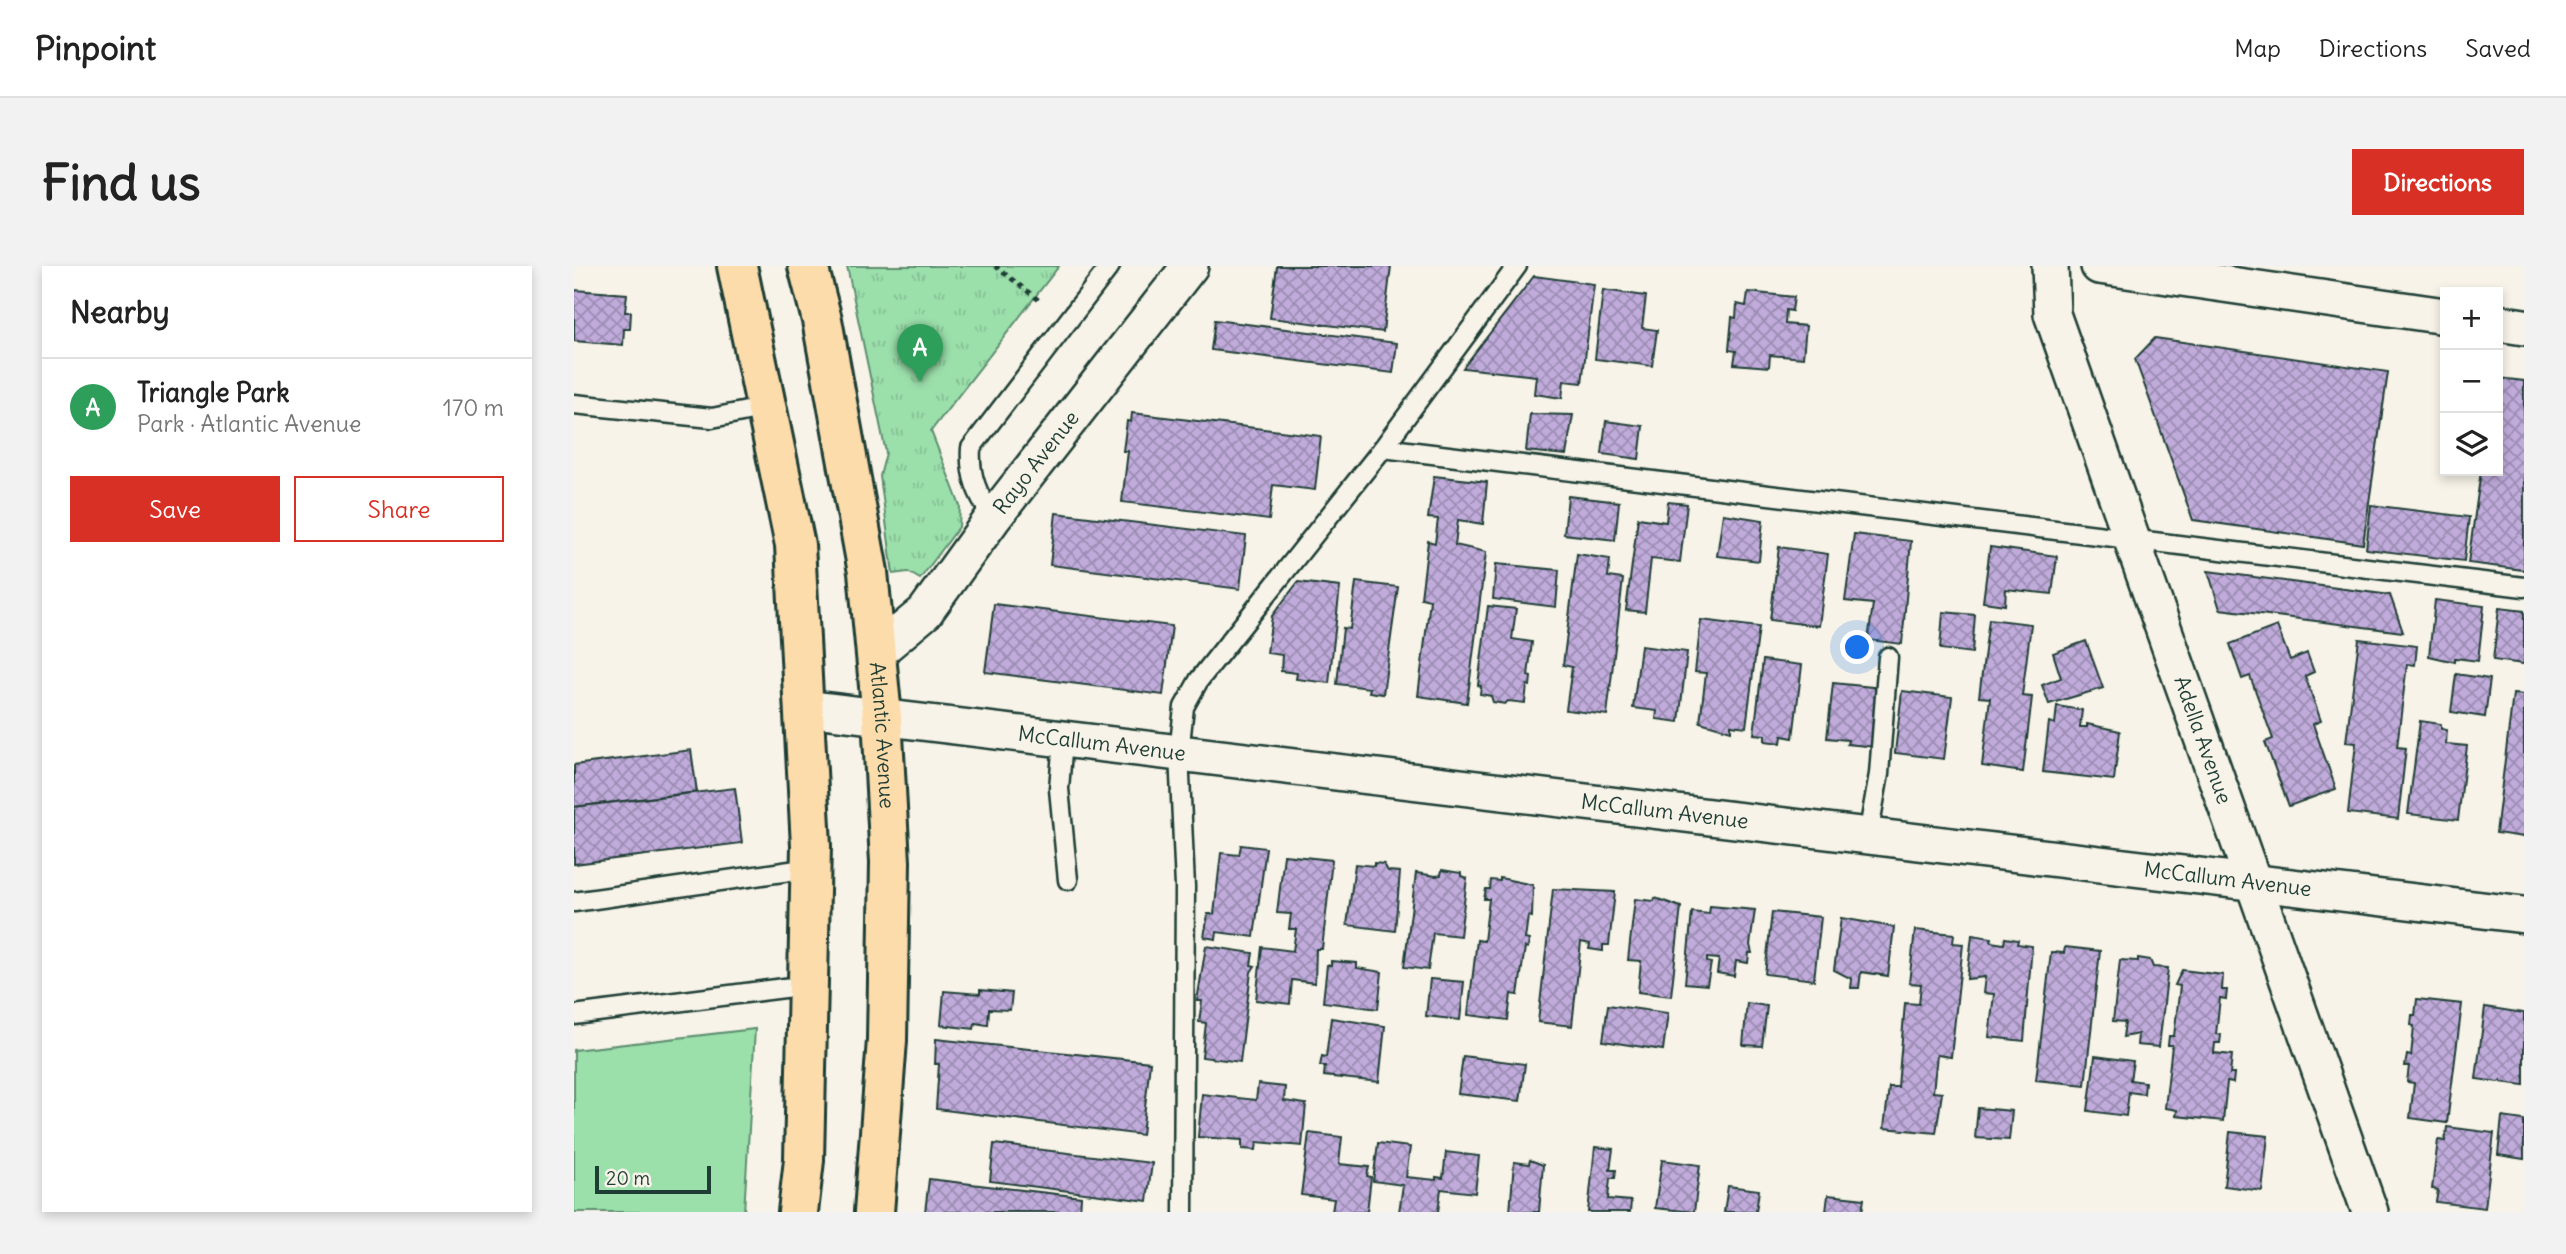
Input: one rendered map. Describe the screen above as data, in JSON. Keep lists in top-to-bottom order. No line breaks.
{"streets":{"main road":["Atlantic Avenue"],"street":["Rayo Avenue","Adella Avenue","McCallum Avenue"]},"crossings":[["Rayo Avenue","Atlantic Avenue"],["Atlantic Avenue","McCallum Avenue"],["Adella Avenue","McCallum Avenue"]],"scale_bar":"20 m","page":{"header":"Pinpoint","nav":["Map","Directions","Saved"],"buttons":["Directions",["Save","Share"]],"title":"Find us","heading":"Nearby","map_buttons":["+","−"],"pins":"A","list":[{"mark":"A","name":"Triangle Park","note":"Park · Atlantic Avenue","value":"170 m"}],"scale":"20 m"}}
